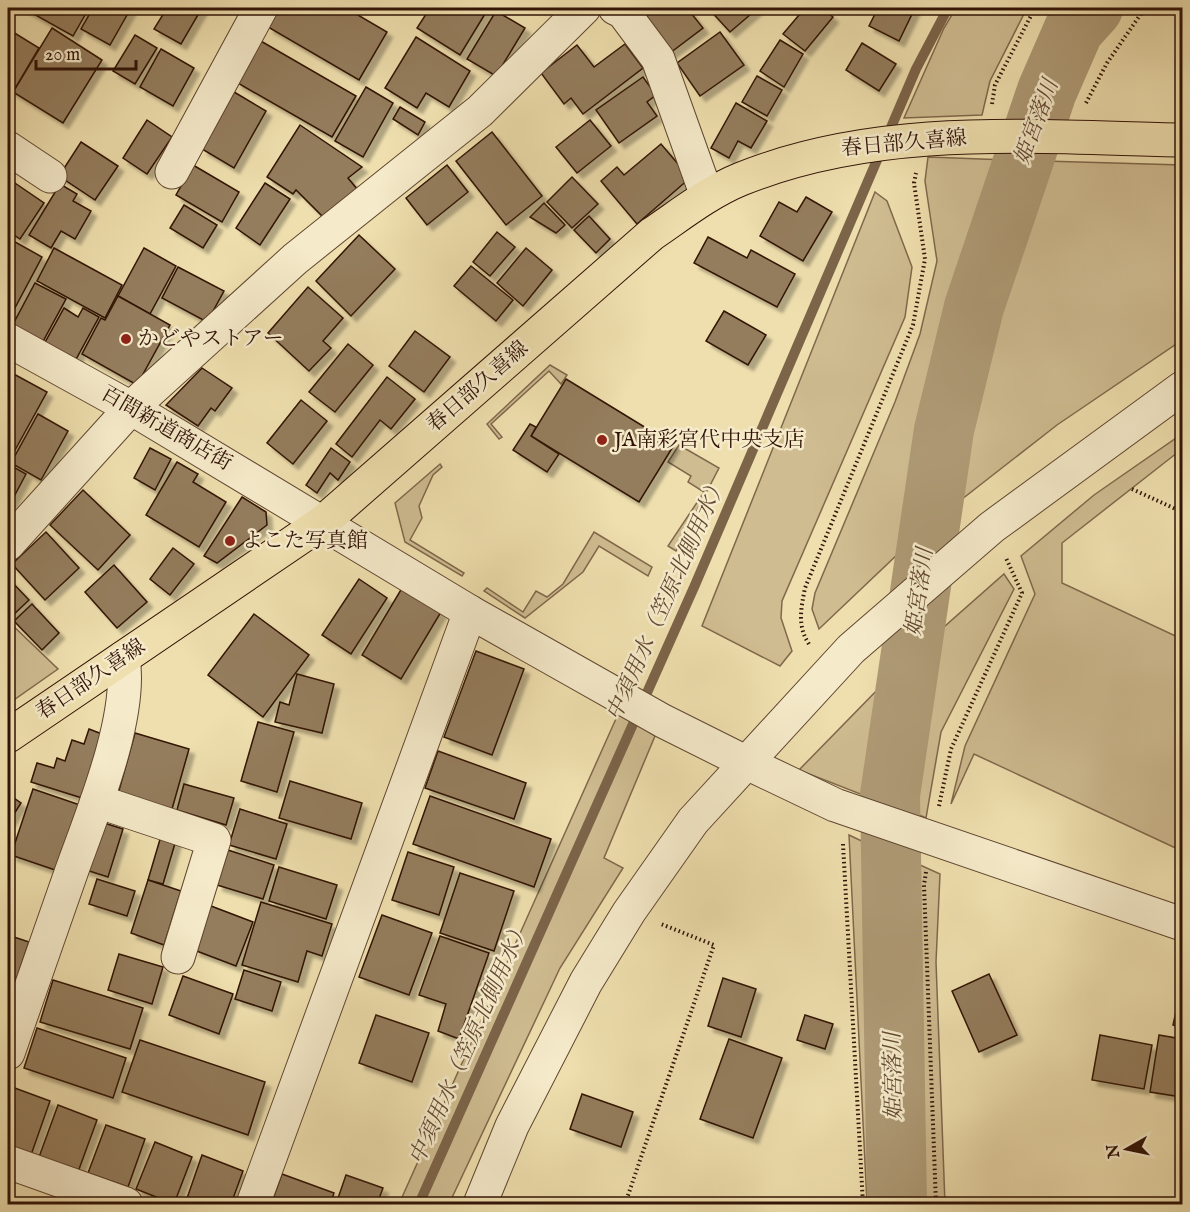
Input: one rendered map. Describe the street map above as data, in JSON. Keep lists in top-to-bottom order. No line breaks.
{"streets":{"main road":["春日部久喜線"],"street":["百間新道商店街"]},"crossings":[["春日部久喜線","百間新道商店街"]],"water":["姫宮落川","中須用水（笠原北側用水）"],"places":["かどやストアー","JA南彩宮代中央支店","よこた写真館"],"scale_bar":"20 m","north":"left"}
